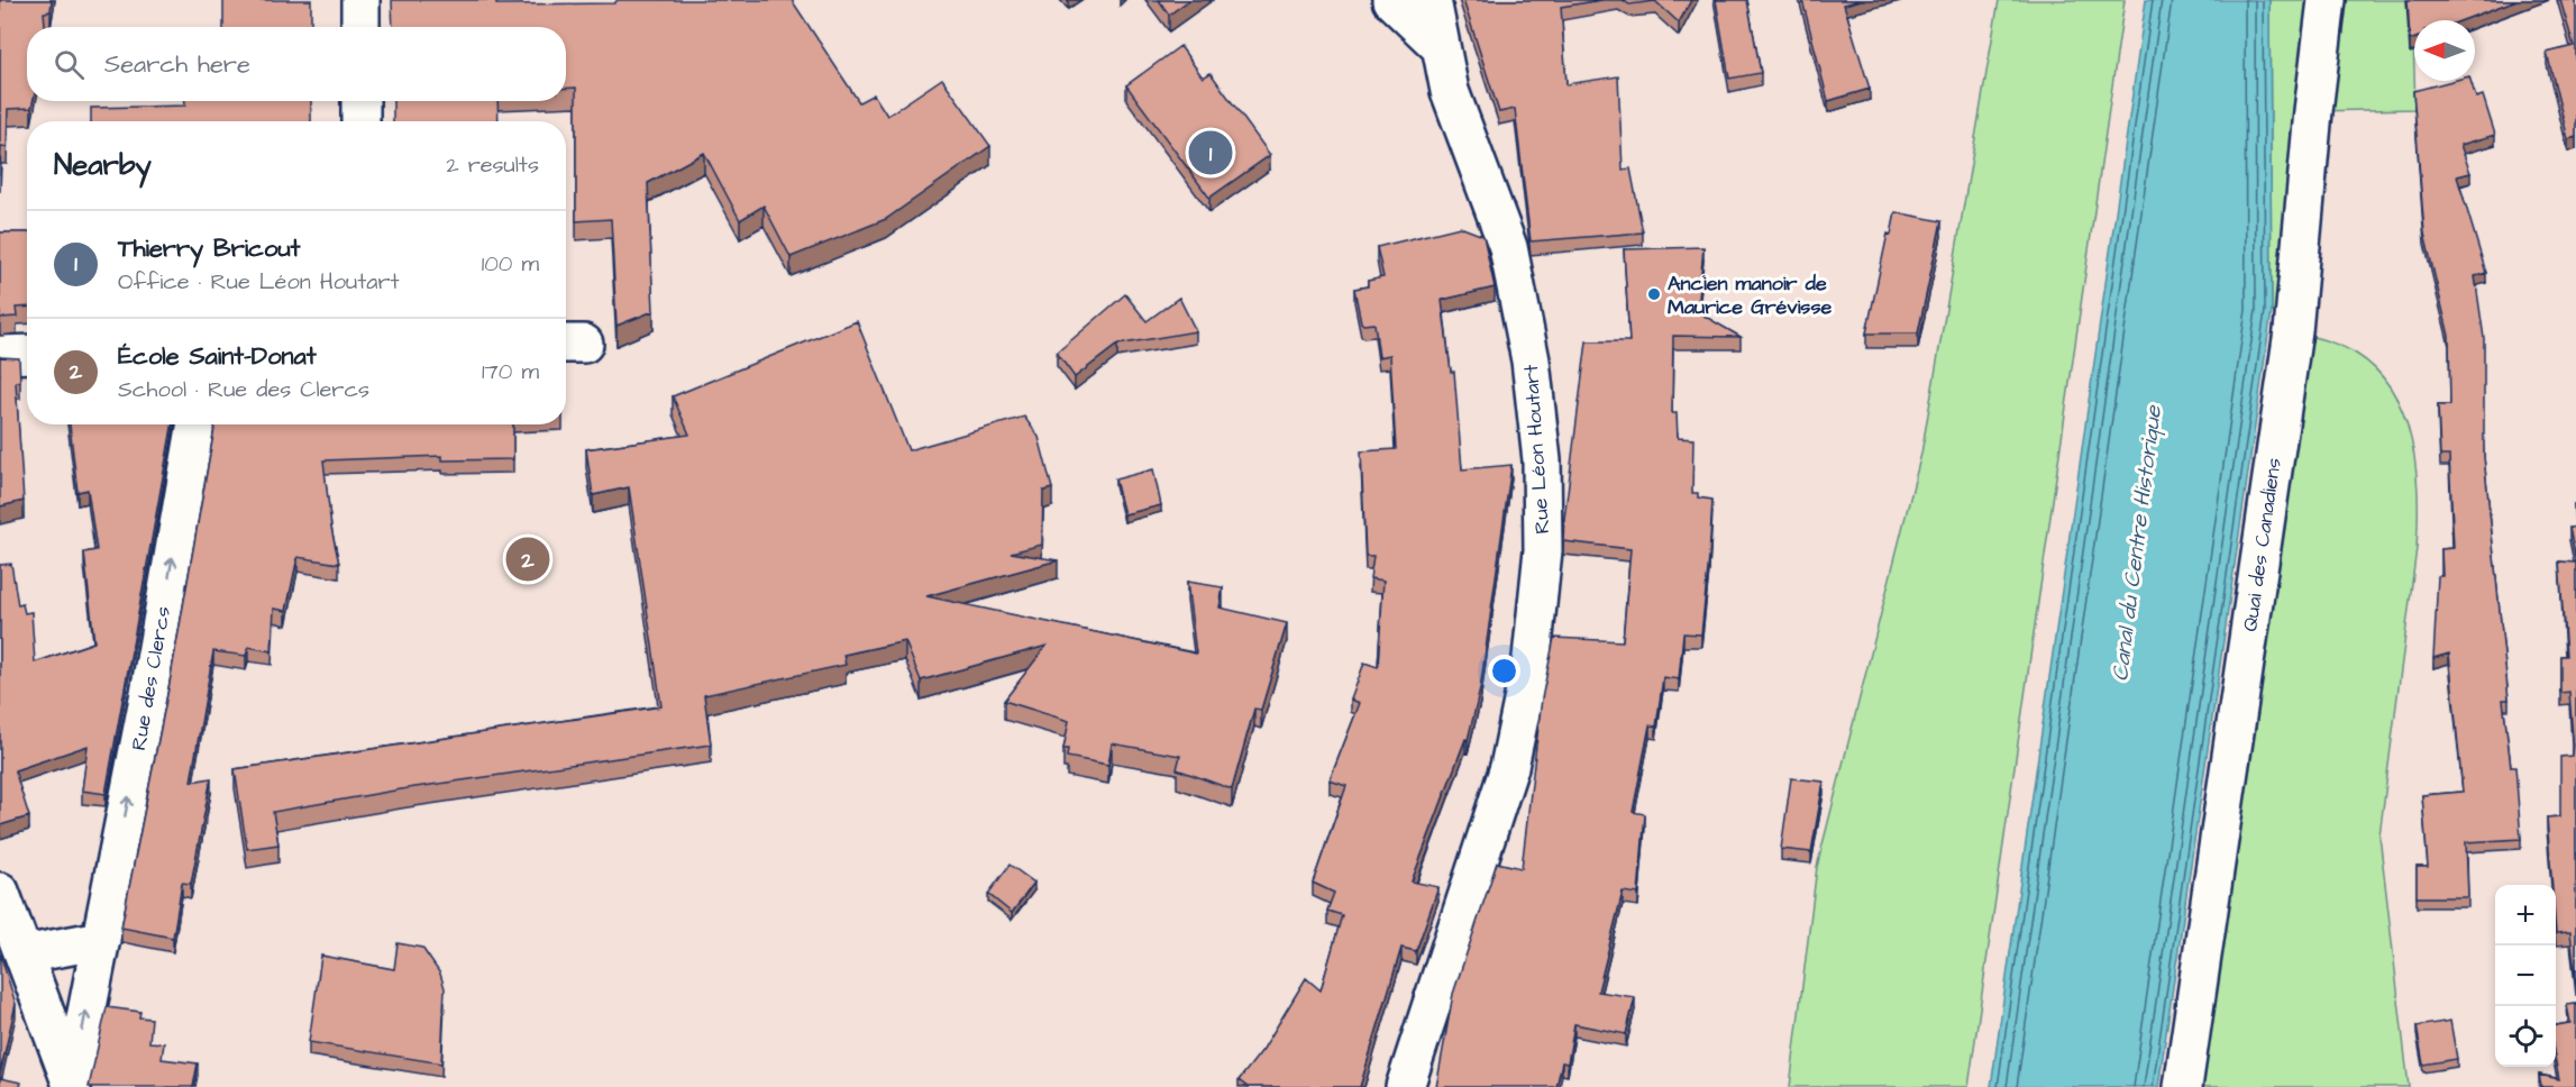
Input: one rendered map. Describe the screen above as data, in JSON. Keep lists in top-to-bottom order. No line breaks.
{"streets":{"street":["Rue Léon Houtart","Quai des Canadiens","Rue des Clercs"]},"one_way":["Rue des Clercs"],"water":["Canal du Centre Historique"],"places":["Ancien manoir de Maurice Grévisse"],"north":"left","page":{"search":"Search here","heading":["Nearby","2 results"],"pins":["1","2"],"list":[{"mark":"1","name":"Thierry Bricout","note":"Office · Rue Léon Houtart","value":"100 m"},{"mark":"2","name":"École Saint-Donat","note":"School · Rue des Clercs","value":"170 m"}],"map_buttons":["+","−"]}}
